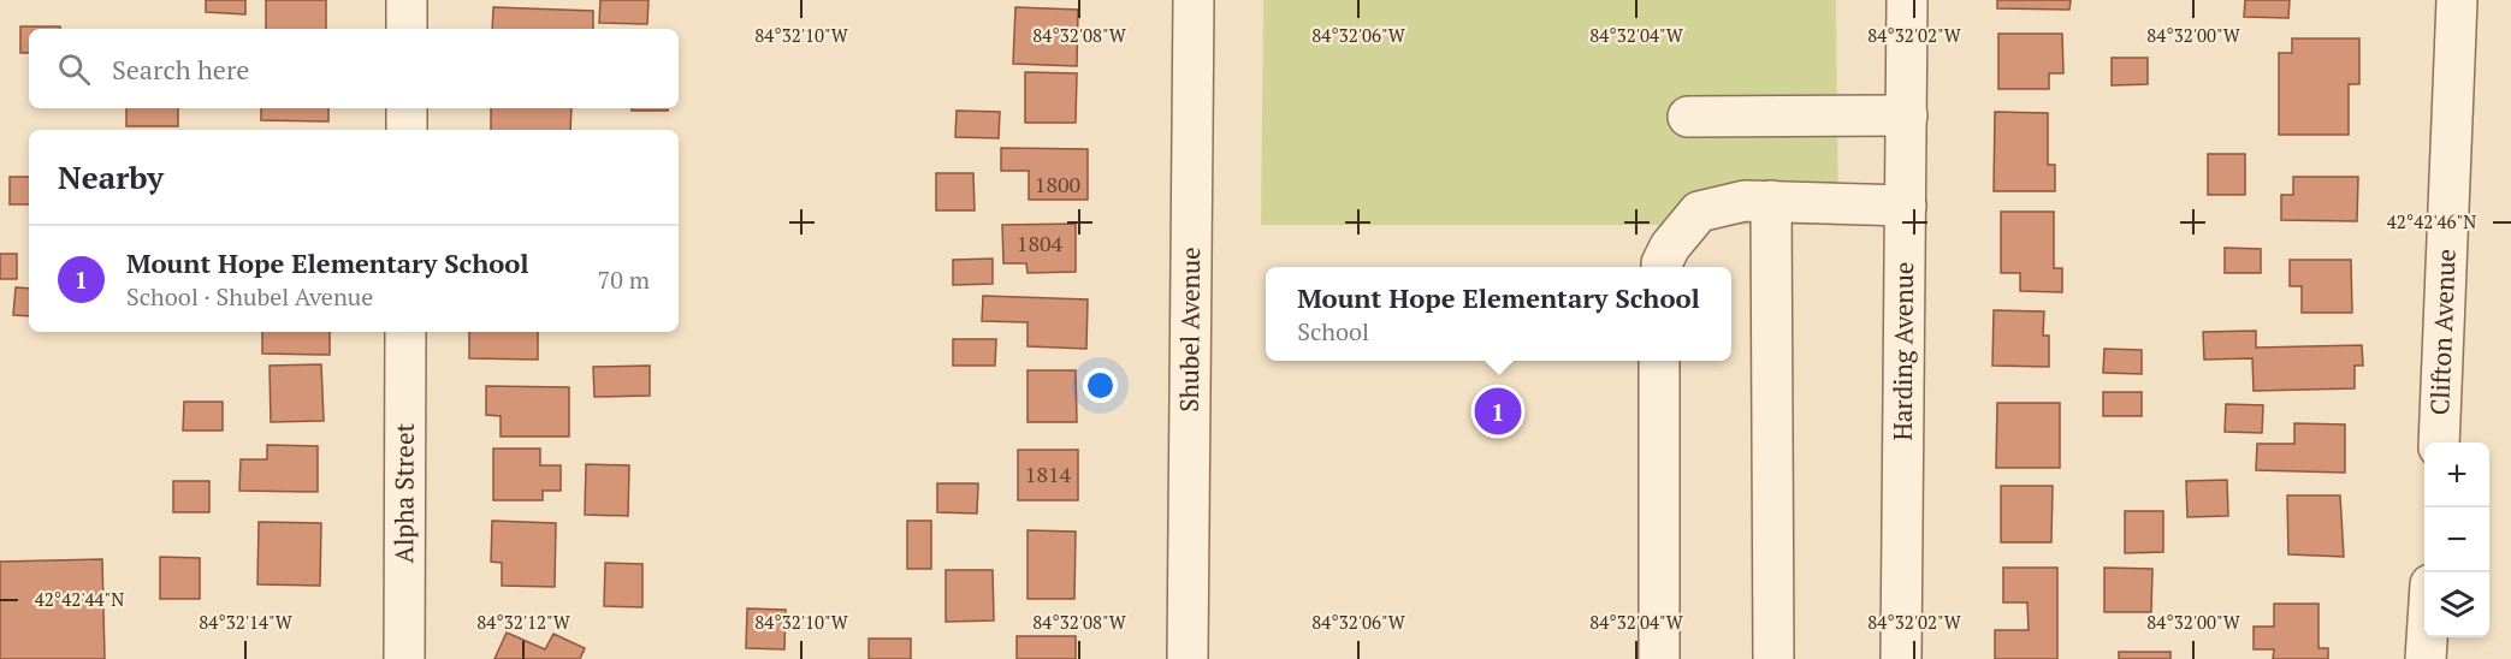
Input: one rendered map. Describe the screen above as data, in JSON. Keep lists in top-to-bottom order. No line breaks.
{"streets":{"street":["Shubel Avenue","Clifton Avenue","Harding Avenue","Alpha Street"]},"house_numbers":["1800","1804","1814"],"page":{"search":"Search here","heading":"Nearby","list":[{"mark":"1","name":"Mount Hope Elementary School","note":"School · Shubel Avenue","value":"70 m"}],"popup":["Mount Hope Elementary School","School"],"pins":"1","map_buttons":["+","−"]},"coordinates":["84°32'10\"W","84°32'08\"W","84°32'06\"W","84°32'04\"W","84°32'02\"W","84°32'00\"W","42°42'46\"N","42°42'44\"N","84°32'14\"W","84°32'12\"W"]}
